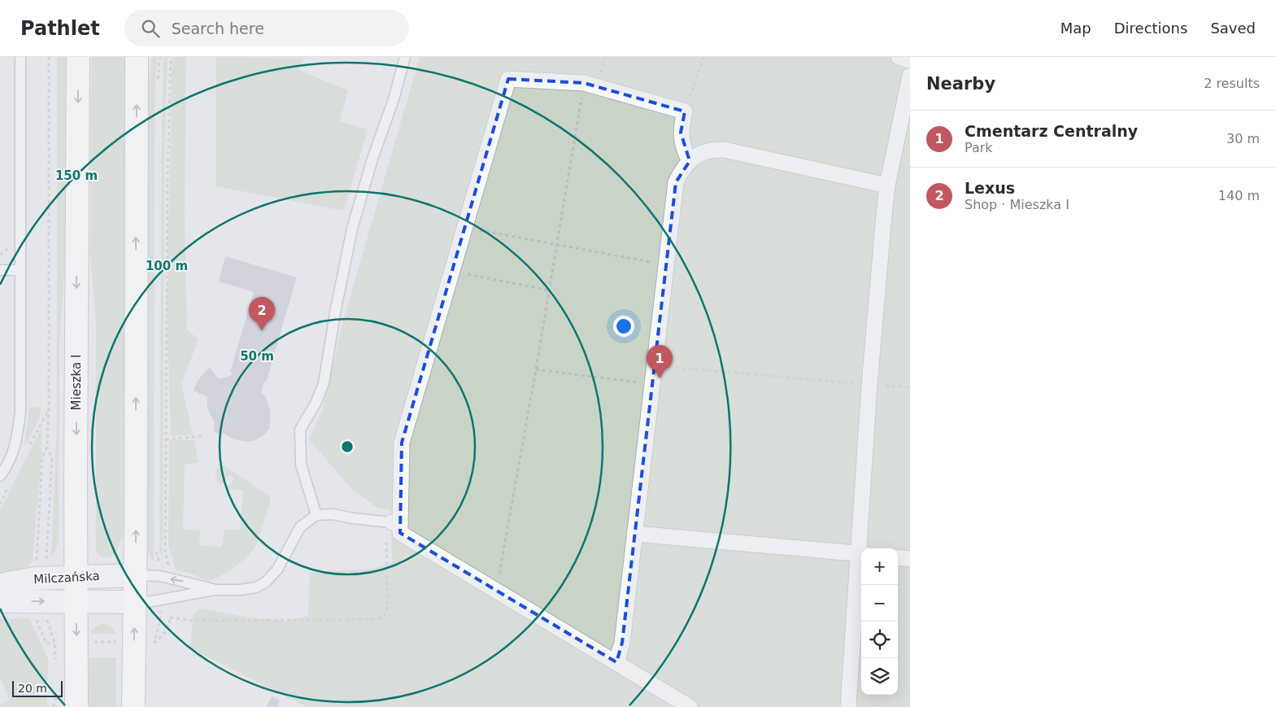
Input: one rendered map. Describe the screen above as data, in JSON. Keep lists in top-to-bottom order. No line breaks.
{"streets":{"main road":["Mieszka I"],"street":["Milczańska"]},"crossings":[["Mieszka I","Milczańska"]],"scale_bar":"20 m","page":{"header":"Pathlet","search":"Search here","nav":["Map","Directions","Saved"],"heading":["Nearby","2 results"],"list":[{"mark":"1","name":"Cmentarz Centralny","note":"Park","value":"30 m"},{"mark":"2","name":"Lexus","note":"Shop · Mieszka I","value":"140 m"}],"pins":["2","1"],"map_buttons":["+","−"],"scale":"20 m"},"rings":["150 m","100 m","50 m"]}
